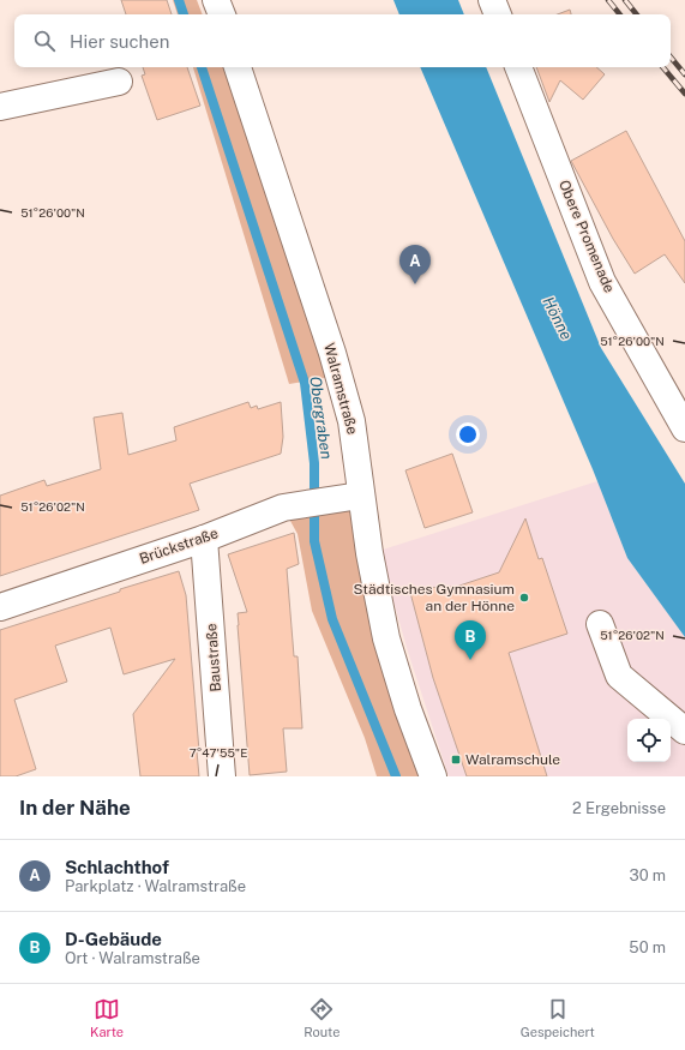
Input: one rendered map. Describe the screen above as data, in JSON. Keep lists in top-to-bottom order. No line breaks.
{"streets":{"street":["Obere Promenade","Walramstraße","Brückstraße","Baustraße"]},"crossings":[["Walramstraße","Brückstraße"],["Brückstraße","Baustraße"]],"water":["Hönne","Obergraben"],"places":{"other":["Städtisches Gymnasium an der Hönne"],"transit":["Walramschule"]},"page":{"search":"Hier suchen","pins":["A","B"],"heading":["In der Nähe","2 Ergebnisse"],"list":[{"mark":"A","name":"Schlachthof","note":"Parkplatz · Walramstraße","value":"30 m"},{"mark":"B","name":"D-Gebäude","note":"Ort · Walramstraße","value":"50 m"}],"nav":["Karte","Route","Gespeichert"]},"coordinates":["51°26'00\"N","51°26'02\"N","7°47'55\"E"]}
